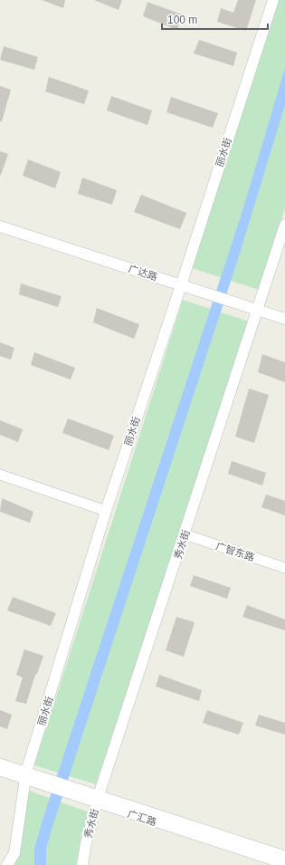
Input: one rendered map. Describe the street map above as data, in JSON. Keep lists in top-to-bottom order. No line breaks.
{"streets":{"main road":["丽水街","广达路","秀水街"],"street":["广智东路","广汇路"]},"crossings":[["丽水街","广达路"],["丽水街","广汇路"],["广达路","秀水街"],["秀水街","广智东路"],["秀水街","广汇路"]],"scale_bar":"100 m"}
